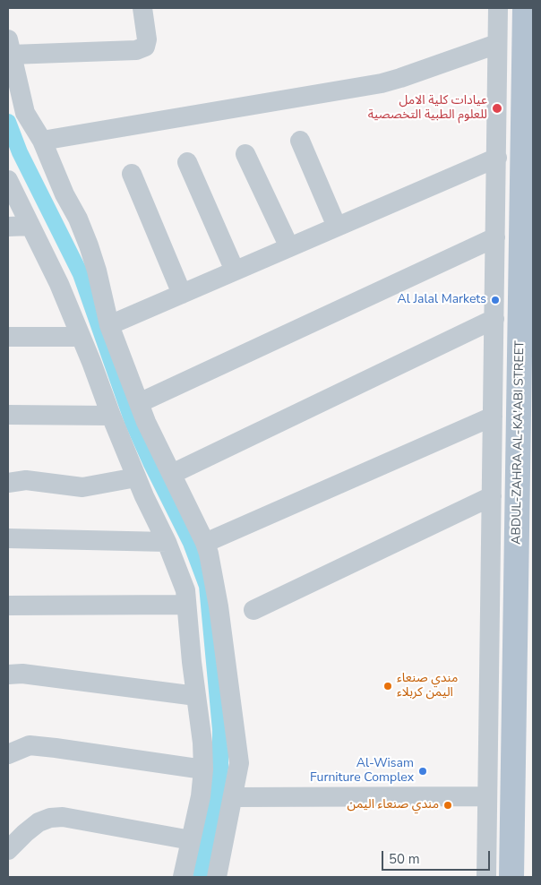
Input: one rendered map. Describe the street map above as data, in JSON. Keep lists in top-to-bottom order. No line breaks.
{"streets":{"main road":["ABDUL-ZAHRA AL-KA'ABI STREET"]},"places":["عيادات كلية الامل للعلوم الطبية التخصصية","Al Jalal Markets","مندي صنعاء اليمن كربلاء","Al-Wisam Furniture Complex","مندي صنعاء اليمن"],"scale_bar":"50 m"}
